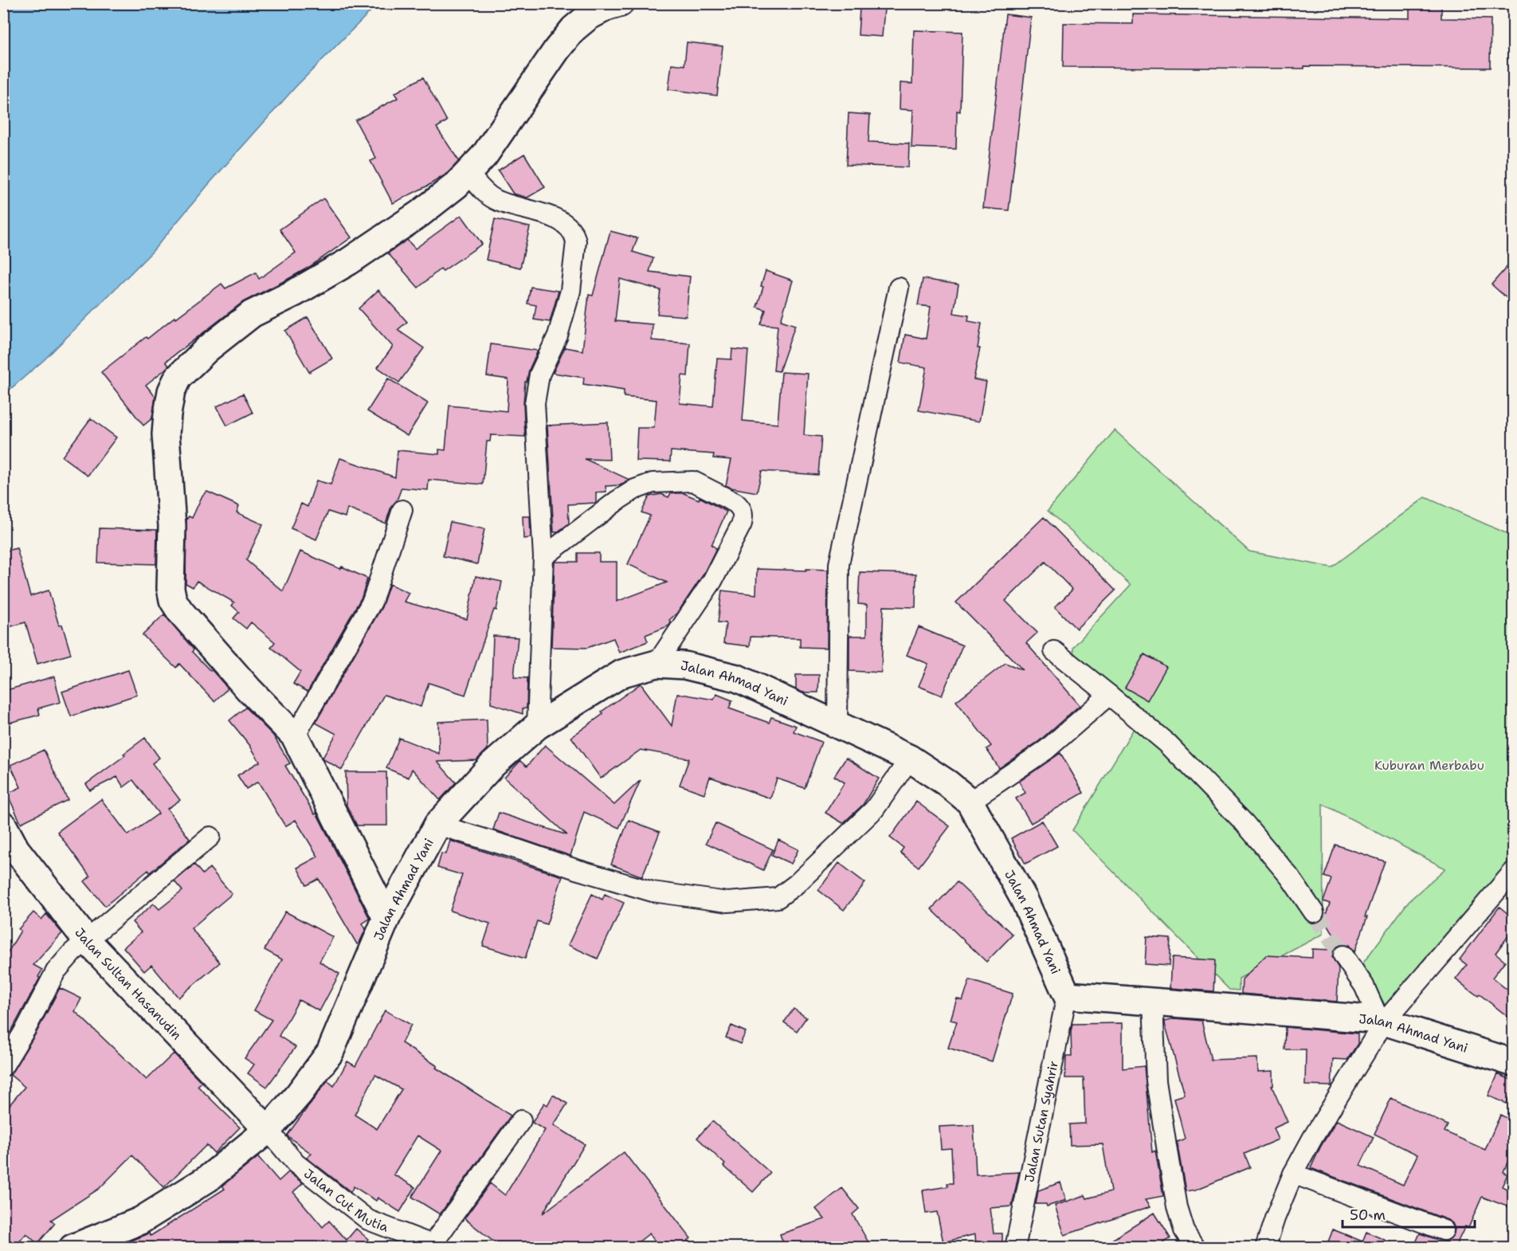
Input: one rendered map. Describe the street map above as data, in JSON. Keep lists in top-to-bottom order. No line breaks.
{"streets":{"street":["Jalan Ahmad Yani","Jalan Sultan Hasanudin","Jalan Sutan Syahrir","Jalan Cut Mutia"]},"crossings":[["Jalan Ahmad Yani","Jalan Sultan Hasanudin"],["Jalan Ahmad Yani","Jalan Sutan Syahrir"],["Jalan Ahmad Yani","Jalan Cut Mutia"],["Jalan Sultan Hasanudin","Jalan Cut Mutia"]],"parks":["Kuburan Merbabu"],"scale_bar":"50 m"}
